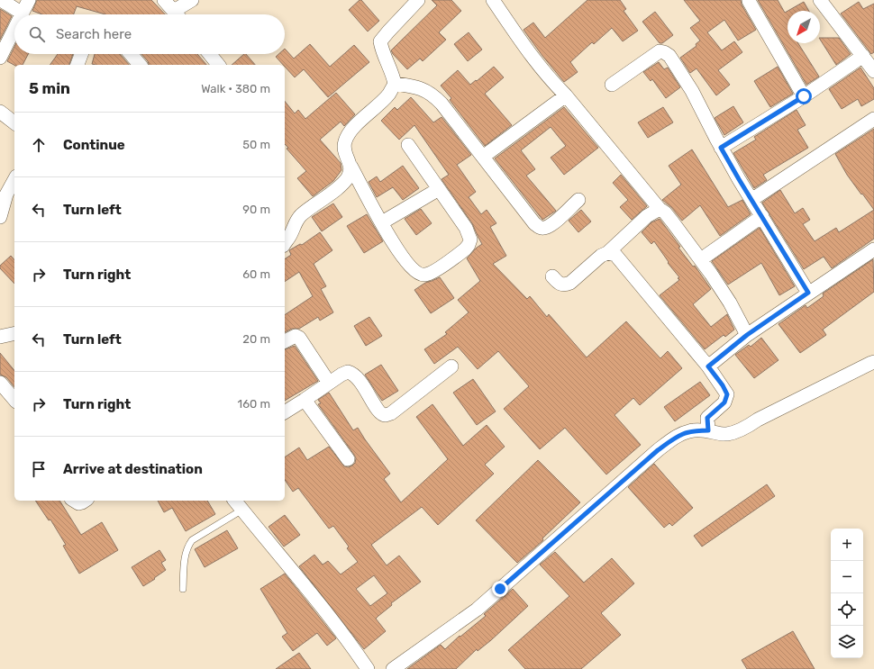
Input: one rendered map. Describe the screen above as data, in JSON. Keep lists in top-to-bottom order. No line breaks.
{"north":"bottom left","page":{"search":"Search here","heading":["5 min","Walk · 380 m"],"list":[["Continue","50 m"],["Turn left","90 m"],["Turn right","60 m"],["Turn left","20 m"],["Turn right","160 m"],"Arrive at destination"],"map_buttons":["+","−"]}}
